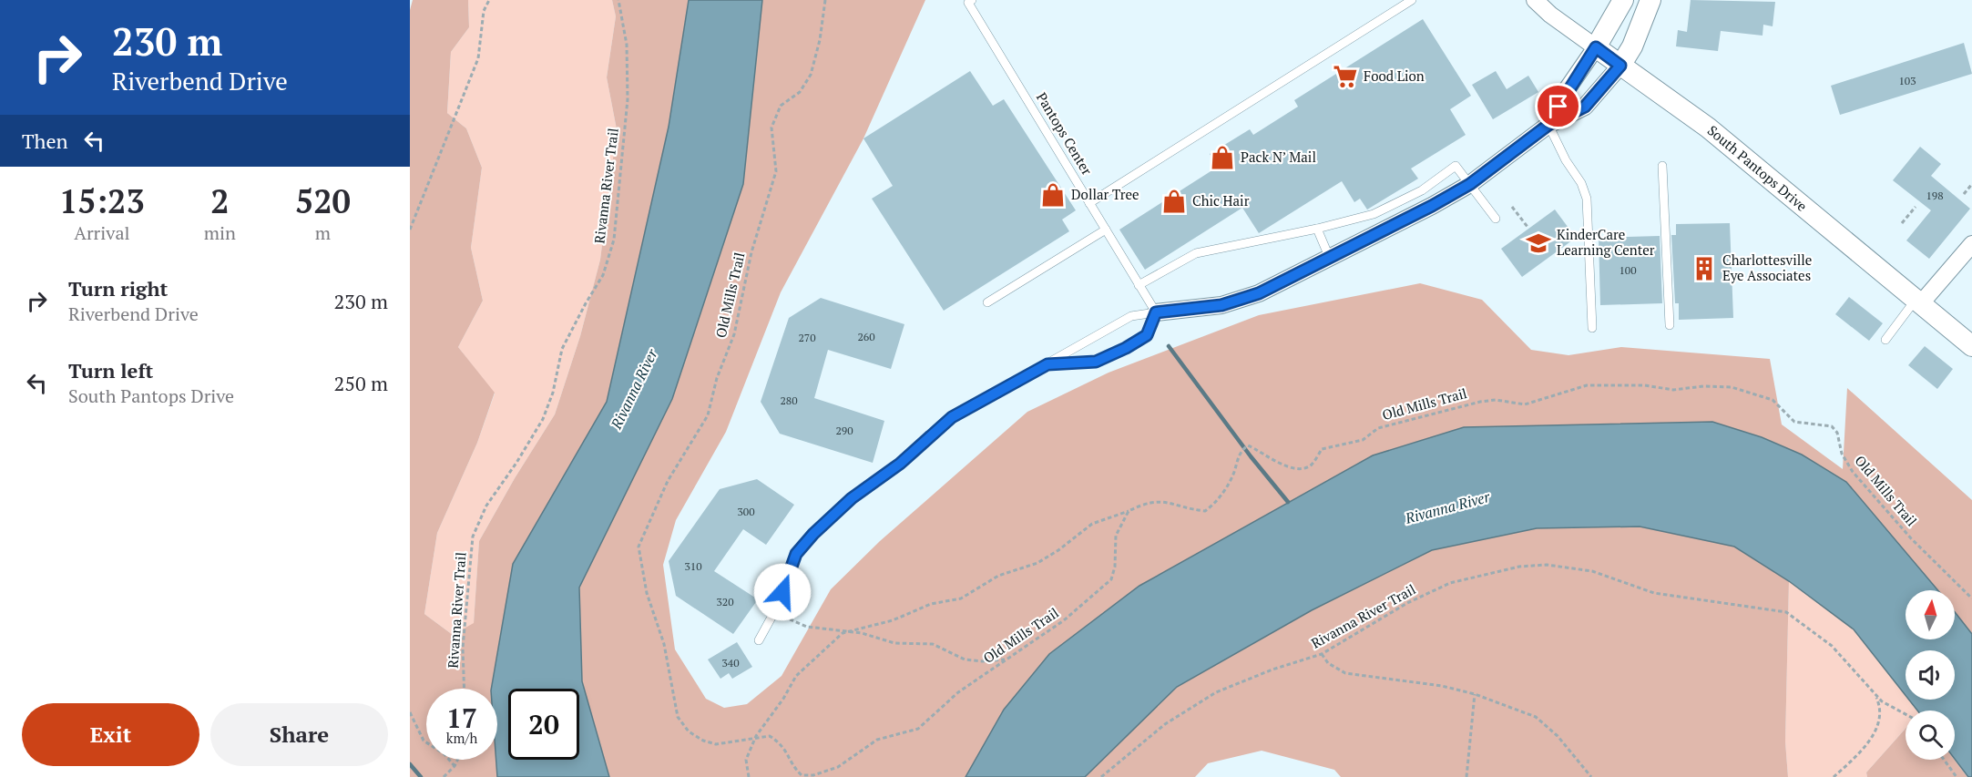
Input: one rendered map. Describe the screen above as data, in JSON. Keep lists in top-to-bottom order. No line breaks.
{"streets":{"street":["South Pantops Drive"],"lane":["Pantops Center"],"path":["Rivanna River Trail","Old Mills Trail"]},"water":["Rivanna River"],"places":{"supermarket":["Food Lion"],"shop":["Pack N’ Mail","Dollar Tree","Chic Hair"],"school or university":["KinderCare Learning Center"],"building":["Charlottesville Eye Associates"]},"house_numbers":["103","198","100","260","270","280","290","300","310","320","340"],"north":"top","page":{"turn":["230 m","Riverbend Drive"],"then":"Then","eta":["15:23","Arrival","2","min","520","m"],"list":[{"name":"Turn right","note":"Riverbend Drive","value":"230 m"},{"name":"Turn left","note":"South Pantops Drive","value":"250 m"}],"speed":"17 km/h","limit":"20","buttons":["Exit","Share"]}}
